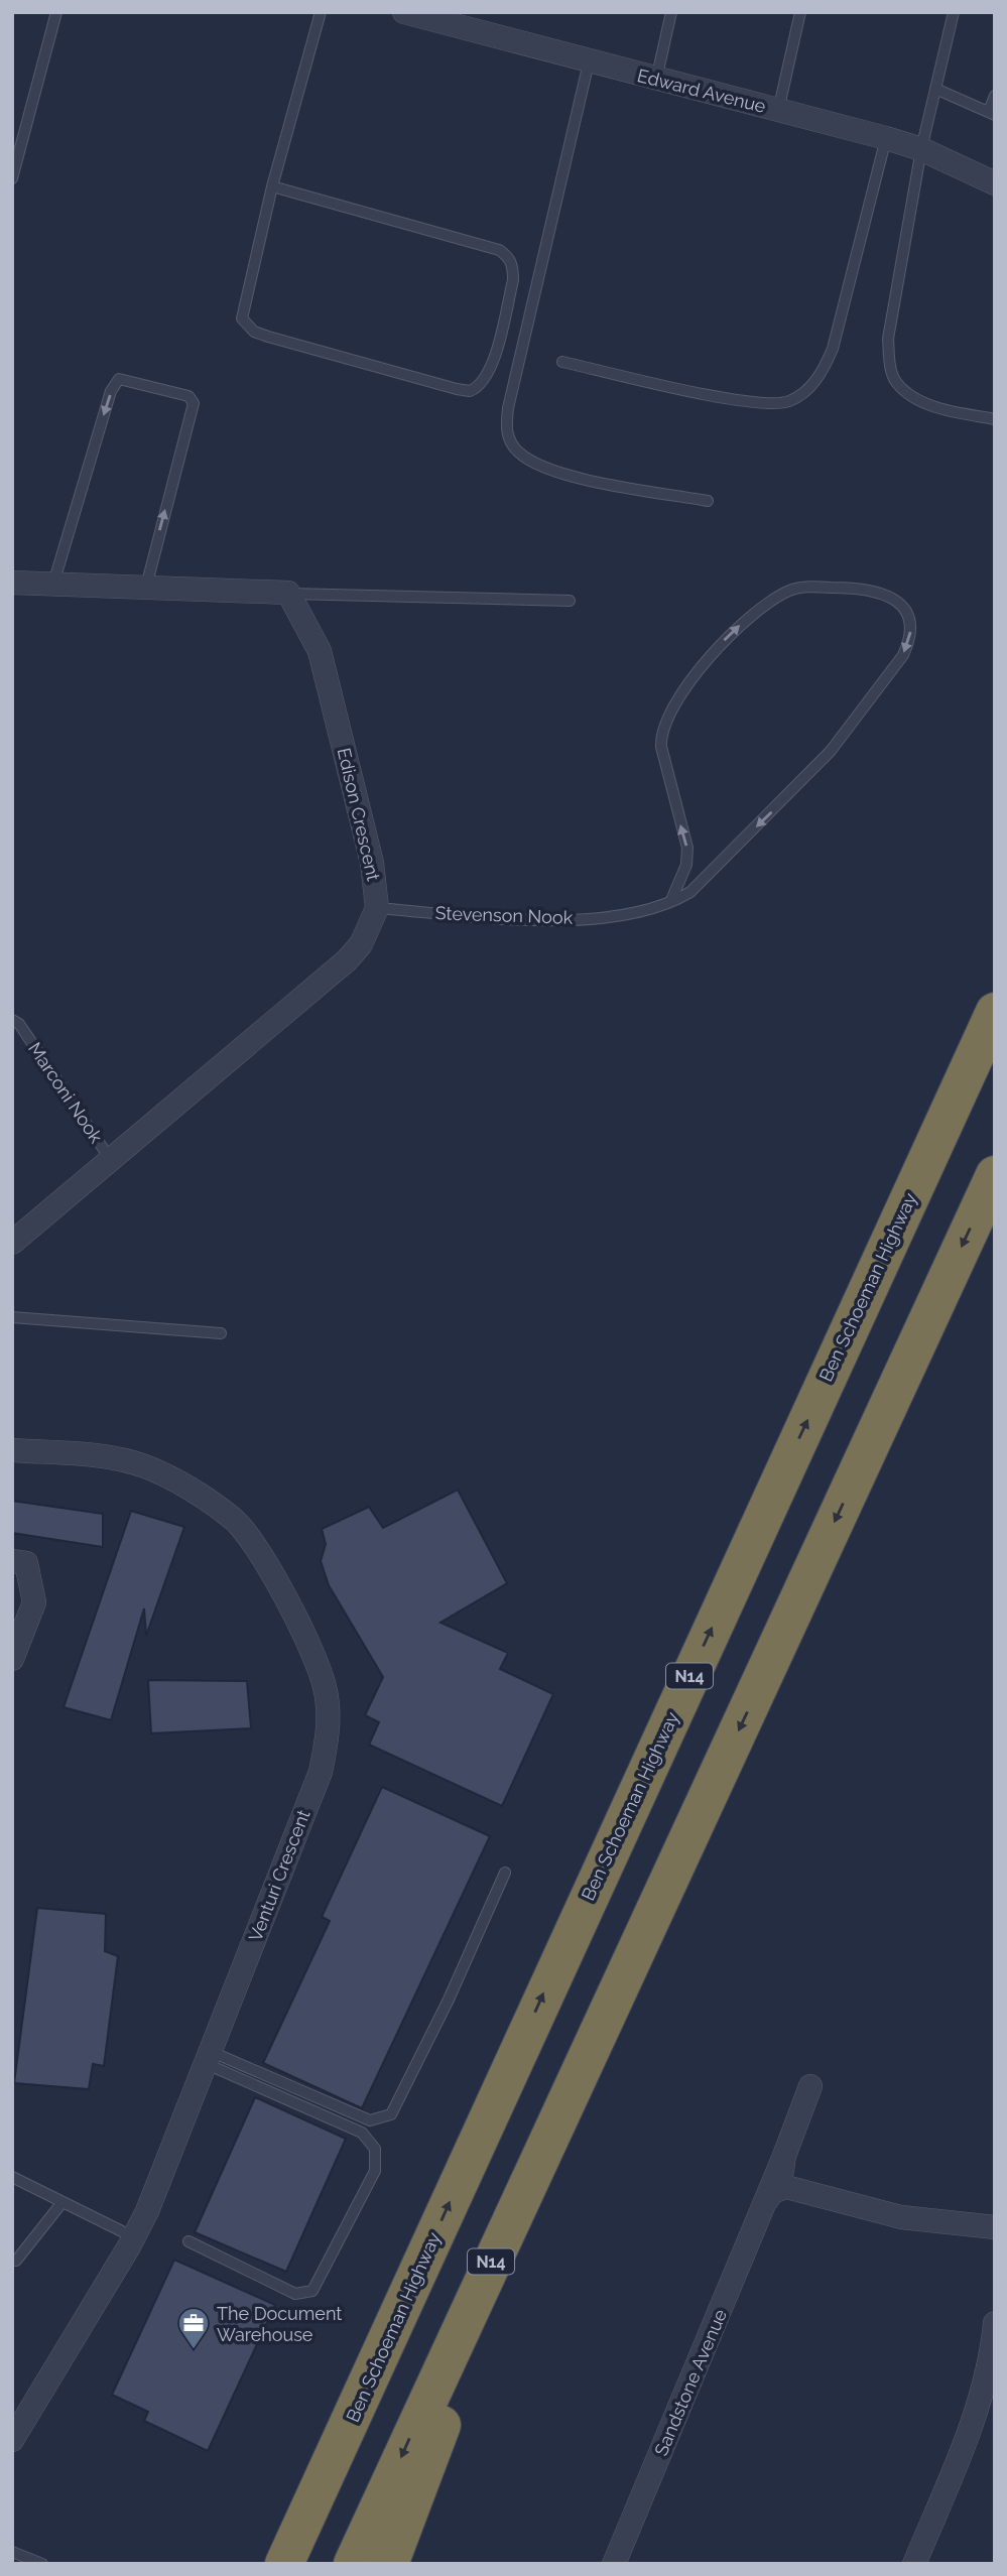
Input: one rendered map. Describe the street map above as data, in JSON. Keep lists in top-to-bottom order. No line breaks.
{"streets":{"highway":["Ben Schoeman Highway","N14"],"street":["Edward Avenue","Edison Crescent","Venturi Crescent","Sandstone Avenue"],"lane":["Stevenson Nook","Marconi Nook"]},"crossings":[["Edison Crescent","Stevenson Nook"]],"places":{"office":["The Document Warehouse"]}}
